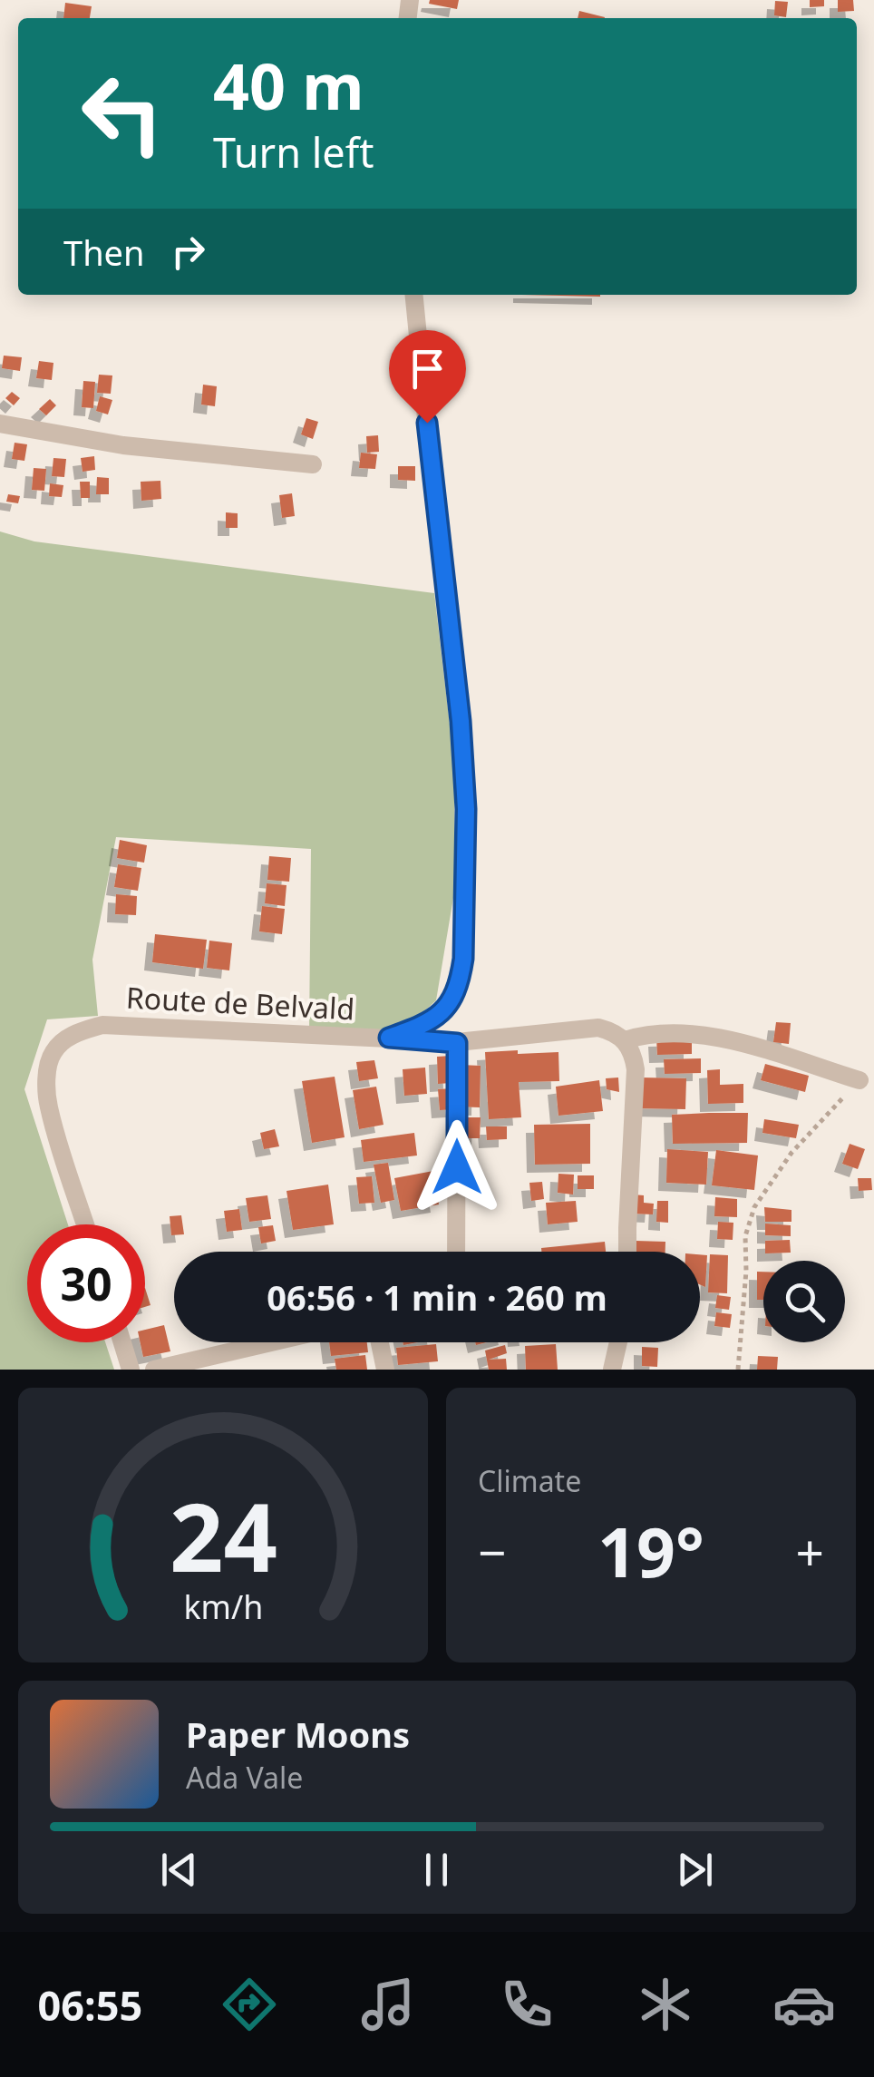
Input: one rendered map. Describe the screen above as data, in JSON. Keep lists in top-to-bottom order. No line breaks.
{"streets":{"street":["Route de Belvald"]},"page":{"turn":["40 m","Turn left"],"then":"Then","limit":"30","trip":"06:56 · 1 min · 260 m","tile":"Climate","heat":["−","19°","+"],"song":["Paper Moons","Ada Vale"],"tabs":"06:55","gauge":["24","km/h"]}}
